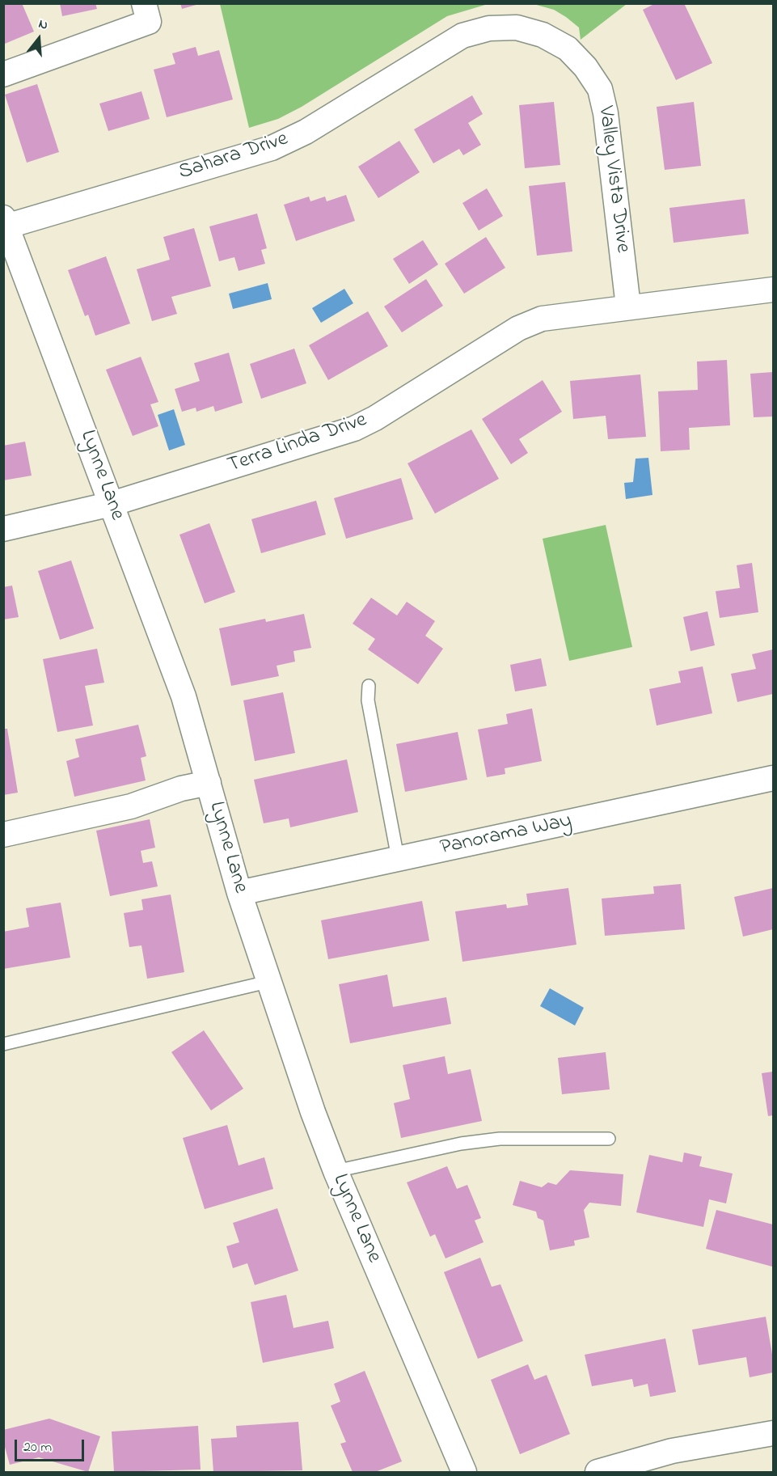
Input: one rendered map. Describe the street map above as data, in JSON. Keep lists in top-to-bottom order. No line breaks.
{"streets":{"street":["Sahara Drive","Valley Vista Drive","Terra Linda Drive","Lynne Lane","Panorama Way"]},"crossings":[["Sahara Drive","Valley Vista Drive"],["Sahara Drive","Lynne Lane"],["Valley Vista Drive","Terra Linda Drive"],["Terra Linda Drive","Lynne Lane"],["Lynne Lane","Panorama Way"]],"scale_bar":"20 m","north":"top"}
